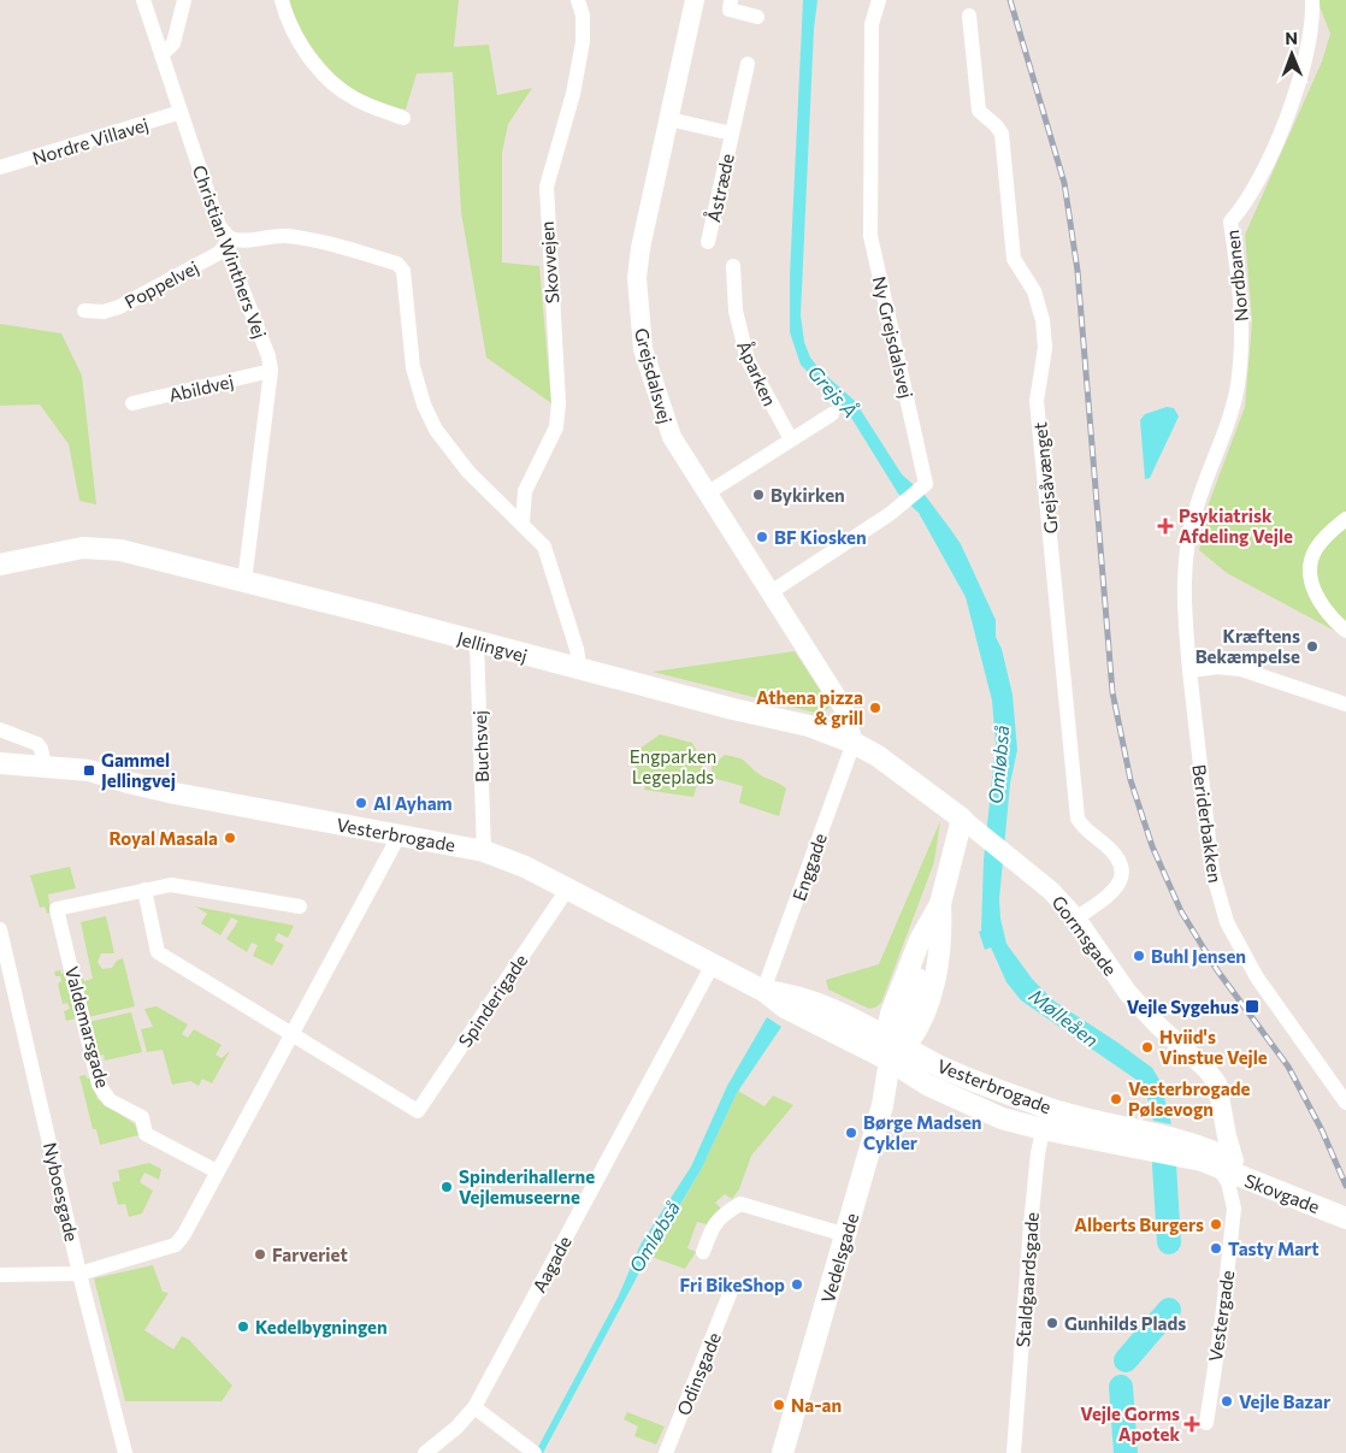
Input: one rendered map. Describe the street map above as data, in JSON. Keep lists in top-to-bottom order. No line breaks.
{"streets":{"main road":["Jellingvej","Vesterbrogade","Skovgade","Vedelsgade"],"street":["Nordre Villavej","Åstræde","Christian Winthers Vej","Skovvejen","Nordbanen","Poppelvej","Ny Grejsdalsvej","Åparken","Grejsdalsvej","Abildvej","Grejsåvænget","Buchsvej","Beriderbakken","Enggade","Gormsgade","Spinderigade","Valdemarsgade","Nyboesgade","Aagade","Staldgaardsgade","Vestergade","Odinsgade"]},"crossings":[["Nordre Villavej","Christian Winthers Vej"],["Åstræde","Grejsdalsvej"],["Christian Winthers Vej","Poppelvej"],["Christian Winthers Vej","Abildvej"],["Christian Winthers Vej","Jellingvej"],["Nordbanen","Beriderbakken"],["Ny Grejsdalsvej","Grejsdalsvej"],["Grejsdalsvej","Jellingvej"],["Grejsdalsvej","Enggade"],["Grejsåvænget","Gormsgade"],["Jellingvej","Buchsvej"],["Jellingvej","Enggade"],["Jellingvej","Gormsgade"],["Jellingvej","Vedelsgade"],["Buchsvej","Vesterbrogade"],["Vesterbrogade","Enggade"],["Vesterbrogade","Gormsgade"],["Vesterbrogade","Spinderigade"],["Vesterbrogade","Skovgade"],["Vesterbrogade","Vedelsgade"],["Vesterbrogade","Aagade"],["Vesterbrogade","Staldgaardsgade"],["Vesterbrogade","Vestergade"],["Gormsgade","Skovgade"],["Gormsgade","Vedelsgade"],["Gormsgade","Vestergade"],["Skovgade","Vestergade"]],"water":["Grejs Å","Omløbså","Mølleåen"],"parks":["Engparken Legeplads"],"places":{"other":["Bykirken","BF Kiosken","Kræftens Bekæmpelse","Athena pizza & grill","Al Ayham","Royal Masala","Buhl Jensen","Hviid's Vinstue Vejle","Vesterbrogade Pølsevogn","Børge Madsen Cykler","Spinderihallerne Vejlemuseerne","Alberts Burgers","Tasty Mart","Farveriet","Fri BikeShop","Gunhilds Plads","Kedelbygningen","Vejle Bazar","Na-an"],"health":["Psykiatrisk Afdeling Vejle","Vejle Gorms Apotek"],"transit":["Gammel Jellingvej","Vejle Sygehus"]},"north":"top"}
